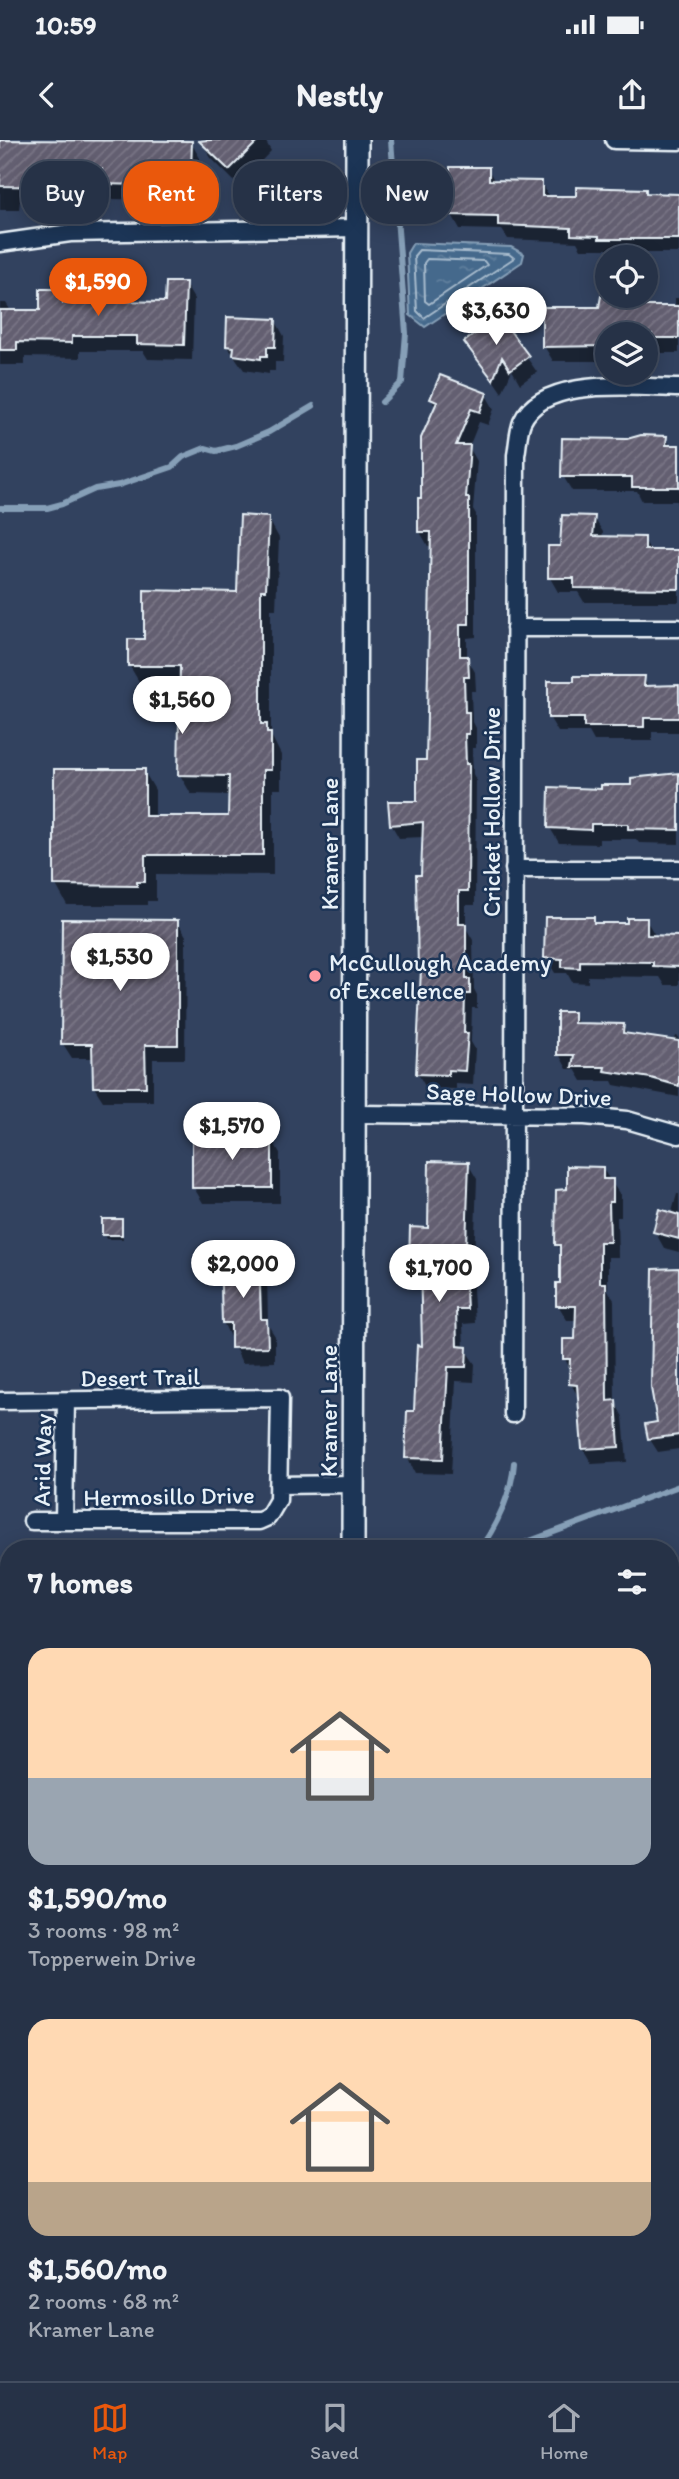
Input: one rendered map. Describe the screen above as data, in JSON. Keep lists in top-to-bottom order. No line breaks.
{"streets":{"street":["Cricket Hollow Drive","Kramer Lane","Sage Hollow Drive","Desert Trail","Arid Way","Hermosillo Drive"]},"crossings":[["Cricket Hollow Drive","Sage Hollow Drive"],["Kramer Lane","Sage Hollow Drive"],["Desert Trail","Arid Way"],["Desert Trail","Hermosillo Drive"],["Arid Way","Hermosillo Drive"]],"places":["McCullough Academy of Excellence"],"page":{"status":"10:59","header":"Nestly","chip":["Buy","Rent","Filters","New"],"price":["$1,590","$3,630","$1,560","$1,530","$1,570","$2,000","$1,700"],"heading":"7 homes","list":[{"name":"$1,590/mo","note":"3 rooms · 98 m² · Topperwein Drive"},{"name":"$1,560/mo","note":"2 rooms · 68 m² · Kramer Lane"}],"tabs":["Map","Saved","Home"]}}
